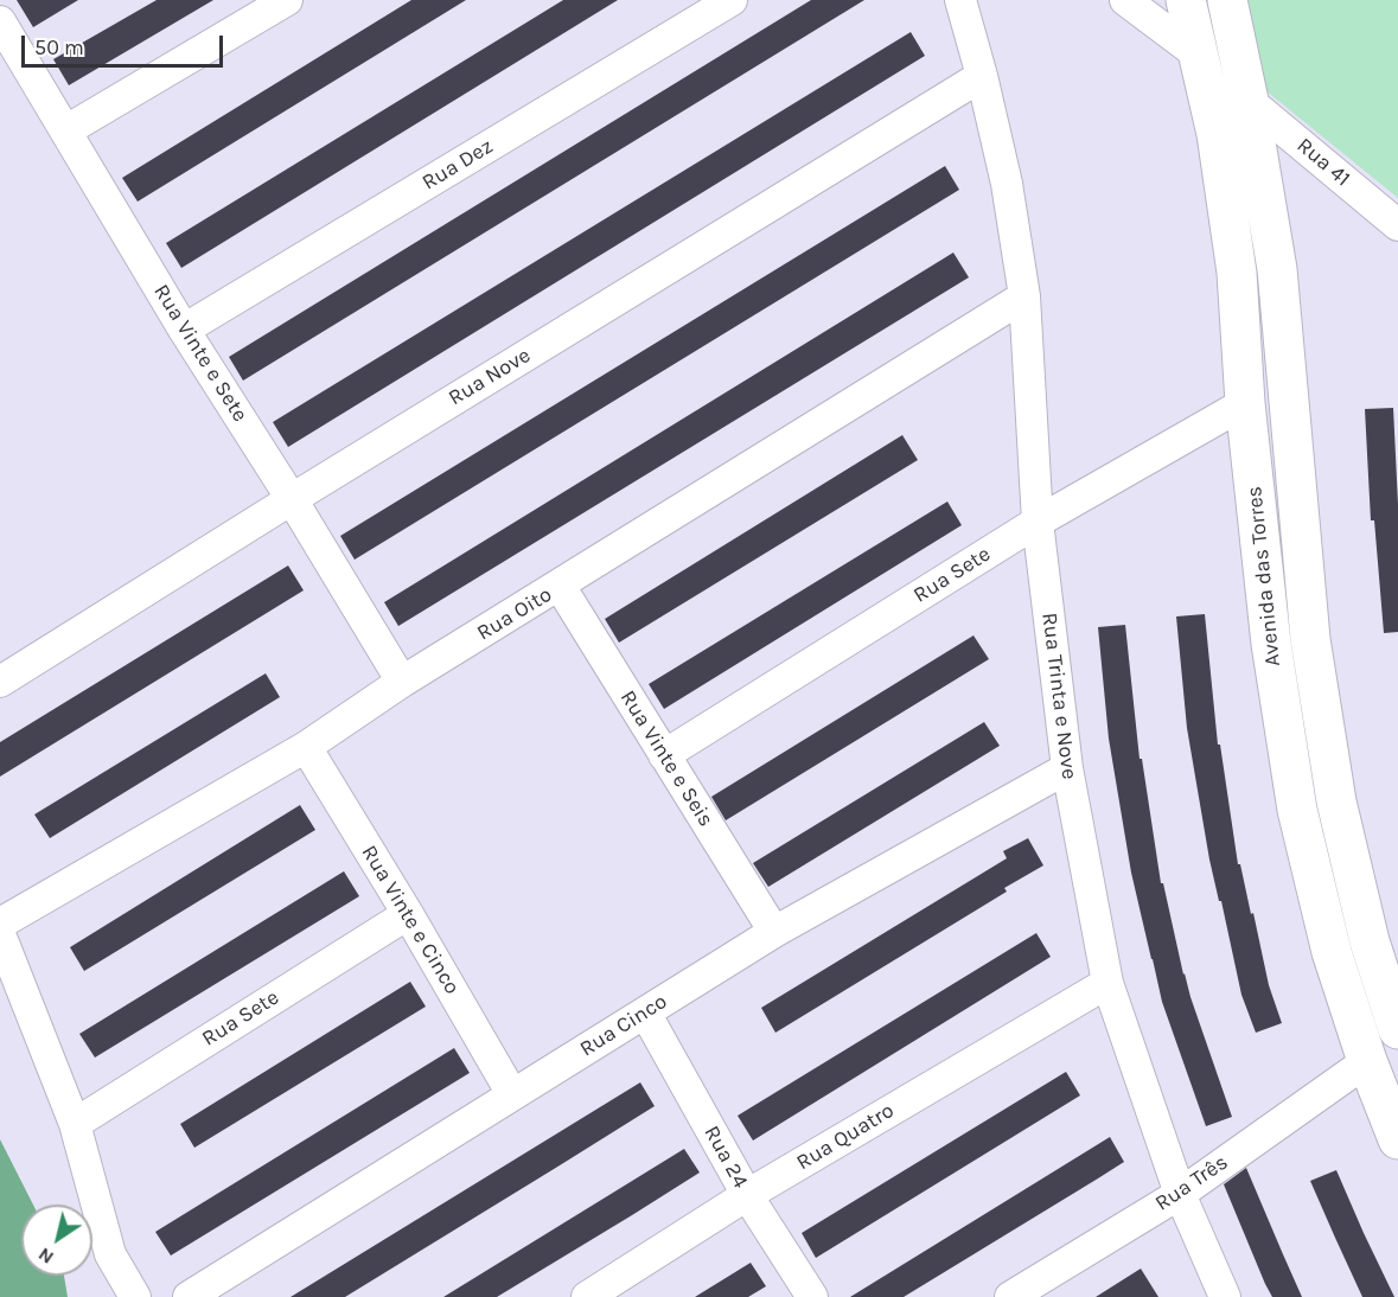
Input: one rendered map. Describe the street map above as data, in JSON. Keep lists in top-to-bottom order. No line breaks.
{"streets":{"main road":["Avenida das Torres"],"street":["Rua 41","Rua Dez","Rua Vinte e Sete","Rua Nove","Rua Sete","Rua Oito","Rua Trinta e Nove","Rua Vinte e Seis","Rua Vinte e Cinco","Rua Cinco","Rua Quatro","Rua 24","Rua Três"]},"crossings":[["Rua 41","Avenida das Torres"],["Rua Dez","Rua Vinte e Sete"],["Rua Vinte e Sete","Rua Nove"],["Rua Vinte e Sete","Rua Oito"],["Rua Nove","Rua Trinta e Nove"],["Rua Sete","Avenida das Torres"],["Rua Sete","Rua Trinta e Nove"],["Rua Sete","Rua Vinte e Seis"],["Rua Sete","Rua Vinte e Cinco"],["Avenida das Torres","Rua Três"],["Rua Oito","Rua Trinta e Nove"],["Rua Oito","Rua Vinte e Seis"],["Rua Oito","Rua Vinte e Cinco"],["Rua Trinta e Nove","Rua Cinco"],["Rua Trinta e Nove","Rua Quatro"],["Rua Trinta e Nove","Rua Três"],["Rua Vinte e Seis","Rua Cinco"],["Rua Vinte e Cinco","Rua Cinco"],["Rua Cinco","Rua 24"],["Rua Quatro","Rua 24"]],"scale_bar":"50 m","north":"bottom left"}
